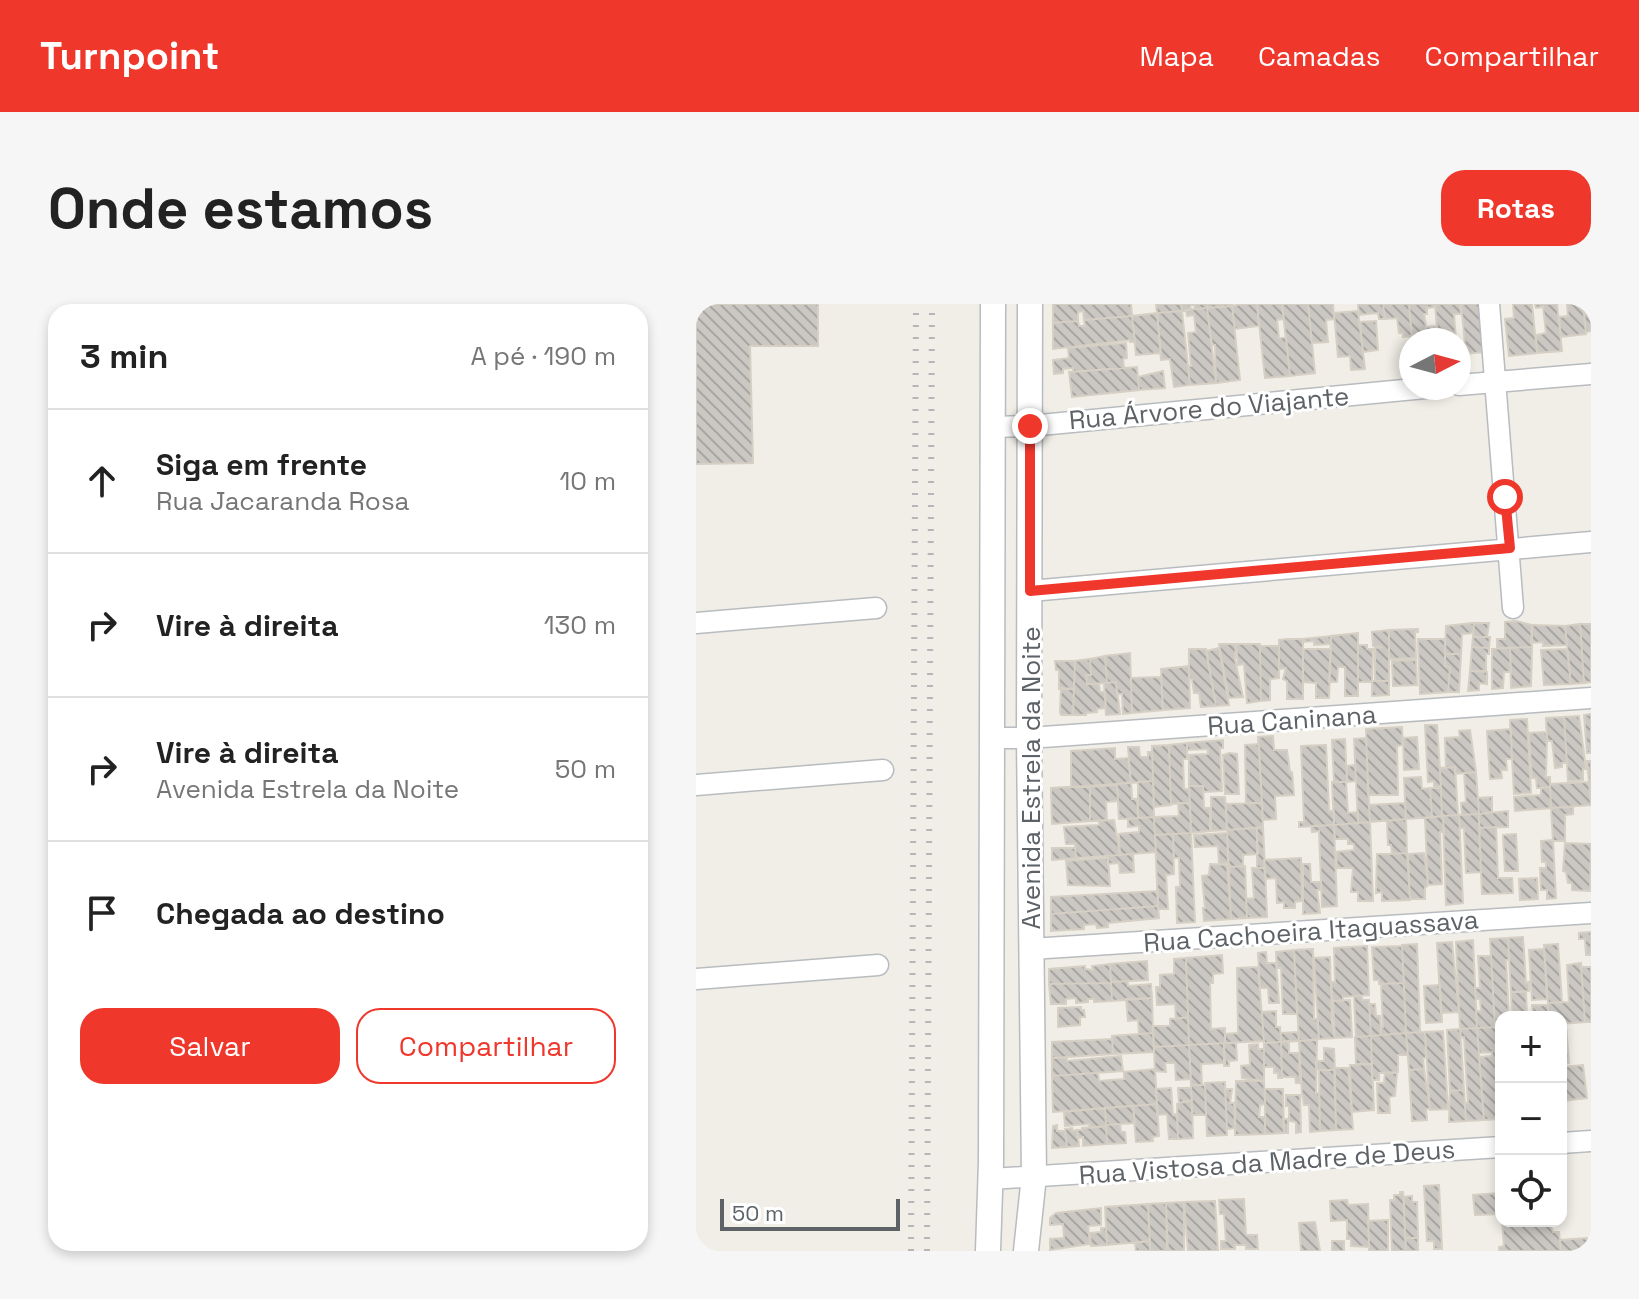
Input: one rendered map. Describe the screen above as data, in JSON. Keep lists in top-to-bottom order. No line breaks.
{"streets":{"street":["Rua Árvore do Viajante","Rua Caninana","Avenida Estrela da Noite","Rua Cachoeira Itaguassava","Rua Vistosa da Madre de Deus"]},"crossings":[["Rua Árvore do Viajante","Avenida Estrela da Noite"],["Rua Caninana","Avenida Estrela da Noite"],["Avenida Estrela da Noite","Rua Cachoeira Itaguassava"],["Avenida Estrela da Noite","Rua Vistosa da Madre de Deus"]],"scale_bar":"50 m","north":"right","page":{"header":"Turnpoint","nav":["Mapa","Camadas","Compartilhar"],"buttons":["Rotas",["Salvar","Compartilhar"]],"title":"Onde estamos","heading":["3 min","A pé · 190 m"],"list":[["Siga em frente","Rua Jacaranda Rosa","10 m"],["Vire à direita","130 m"],["Vire à direita","Avenida Estrela da Noite","50 m"],"Chegada ao destino"],"map_buttons":["+","−"],"scale":"50 m"}}
